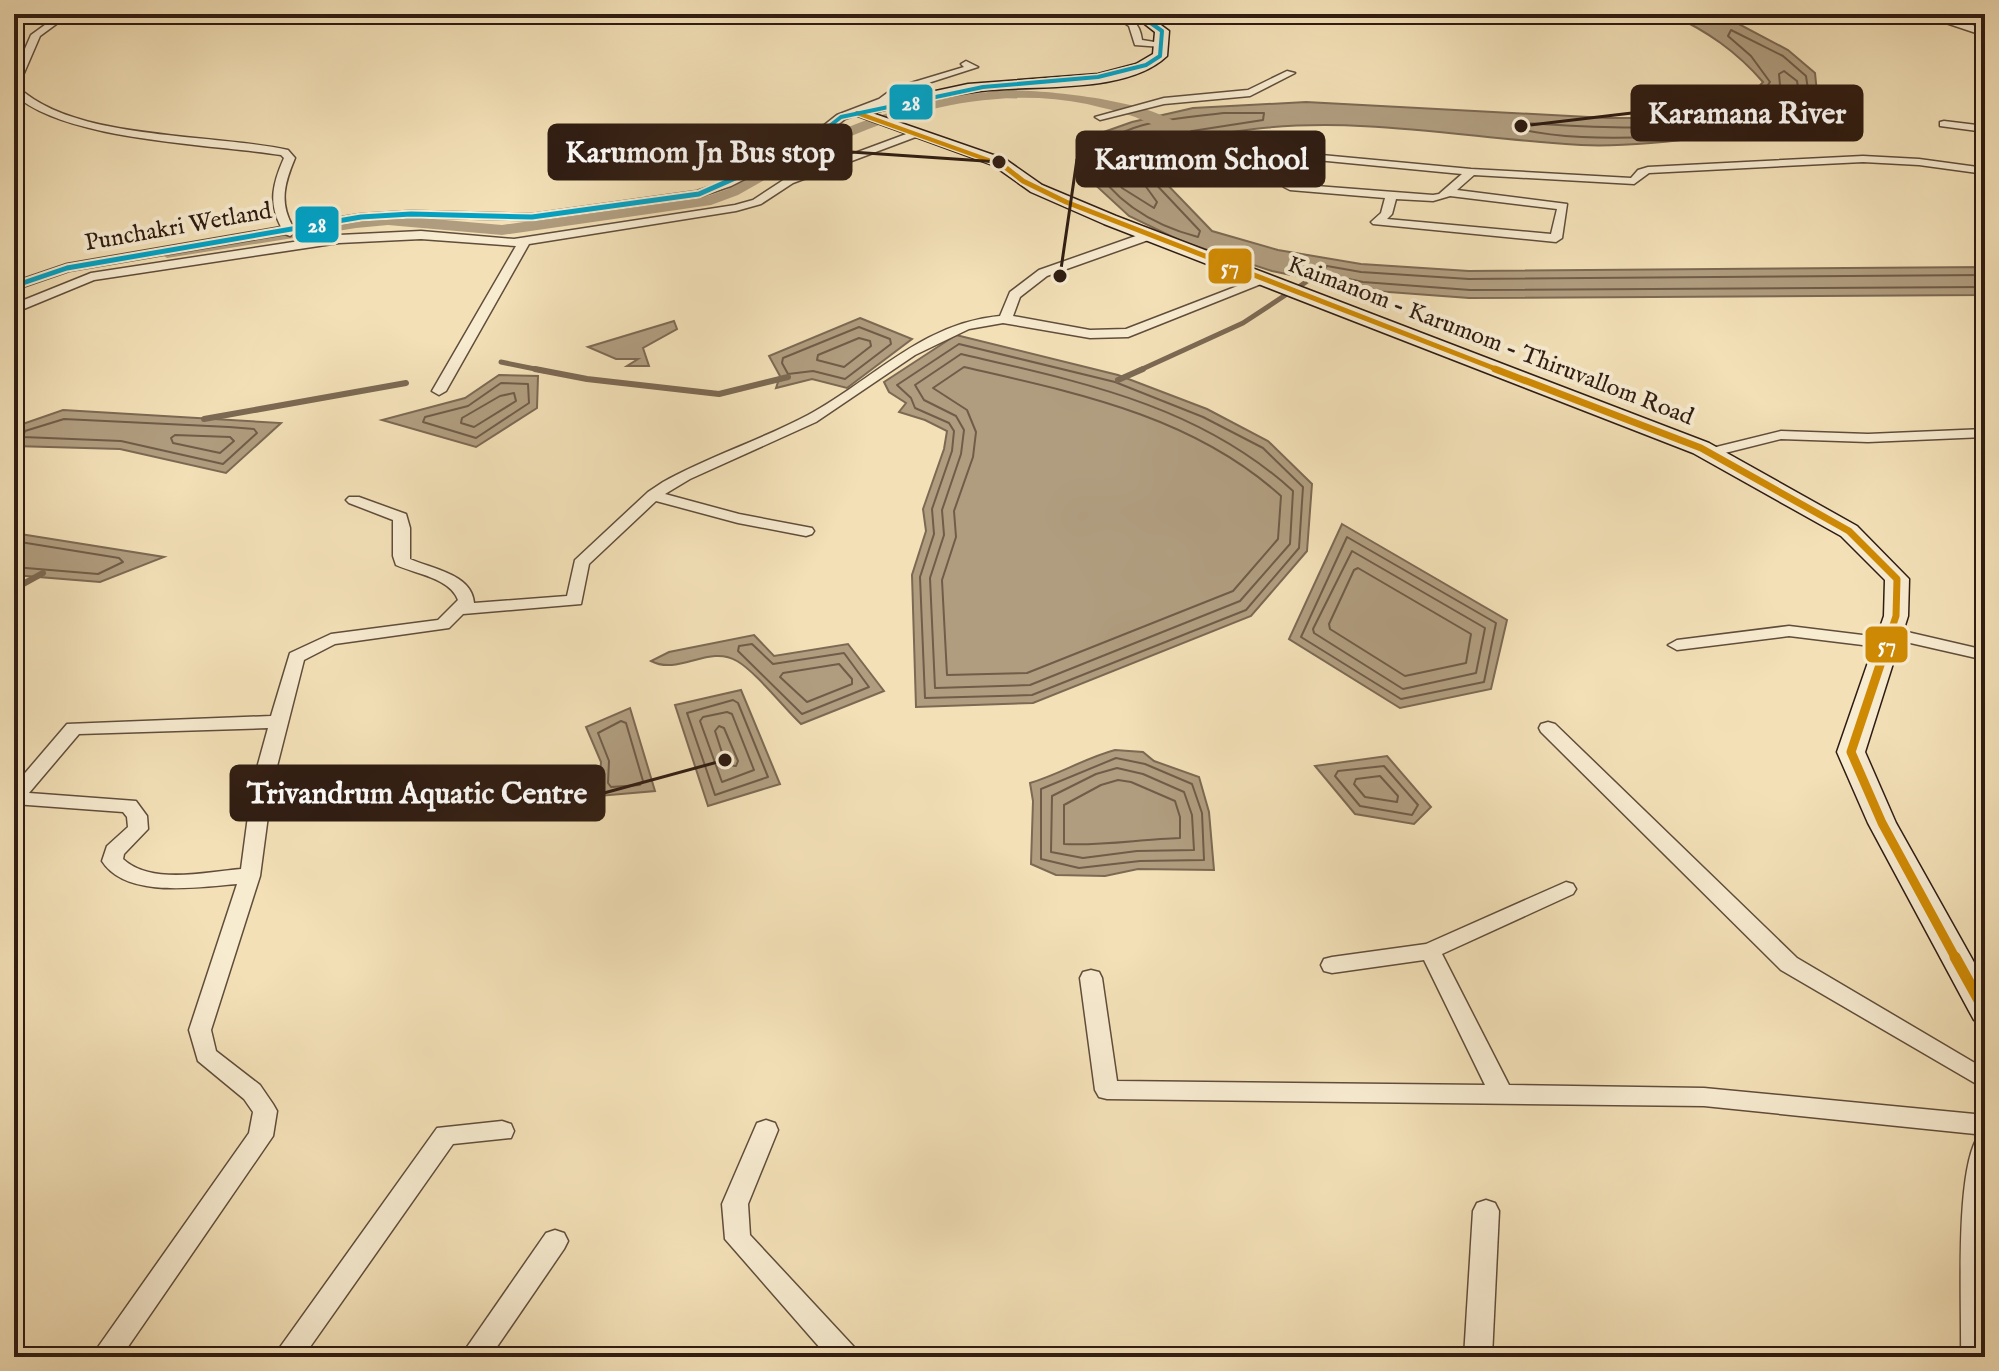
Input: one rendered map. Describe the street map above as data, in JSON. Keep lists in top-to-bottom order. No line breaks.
{"streets":{"main road":["Kaimanom - Karumom - Thiruvallom Road"],"street":["Punchakri Wetland"]},"crossings":[["Punchakri Wetland","Kaimanom - Karumom - Thiruvallom Road"]],"places":["Karamana River","Karumom Jn Bus stop","Karumom School","Trivandrum Aquatic Centre"],"lines":["transit line 28","transit line 57"]}
